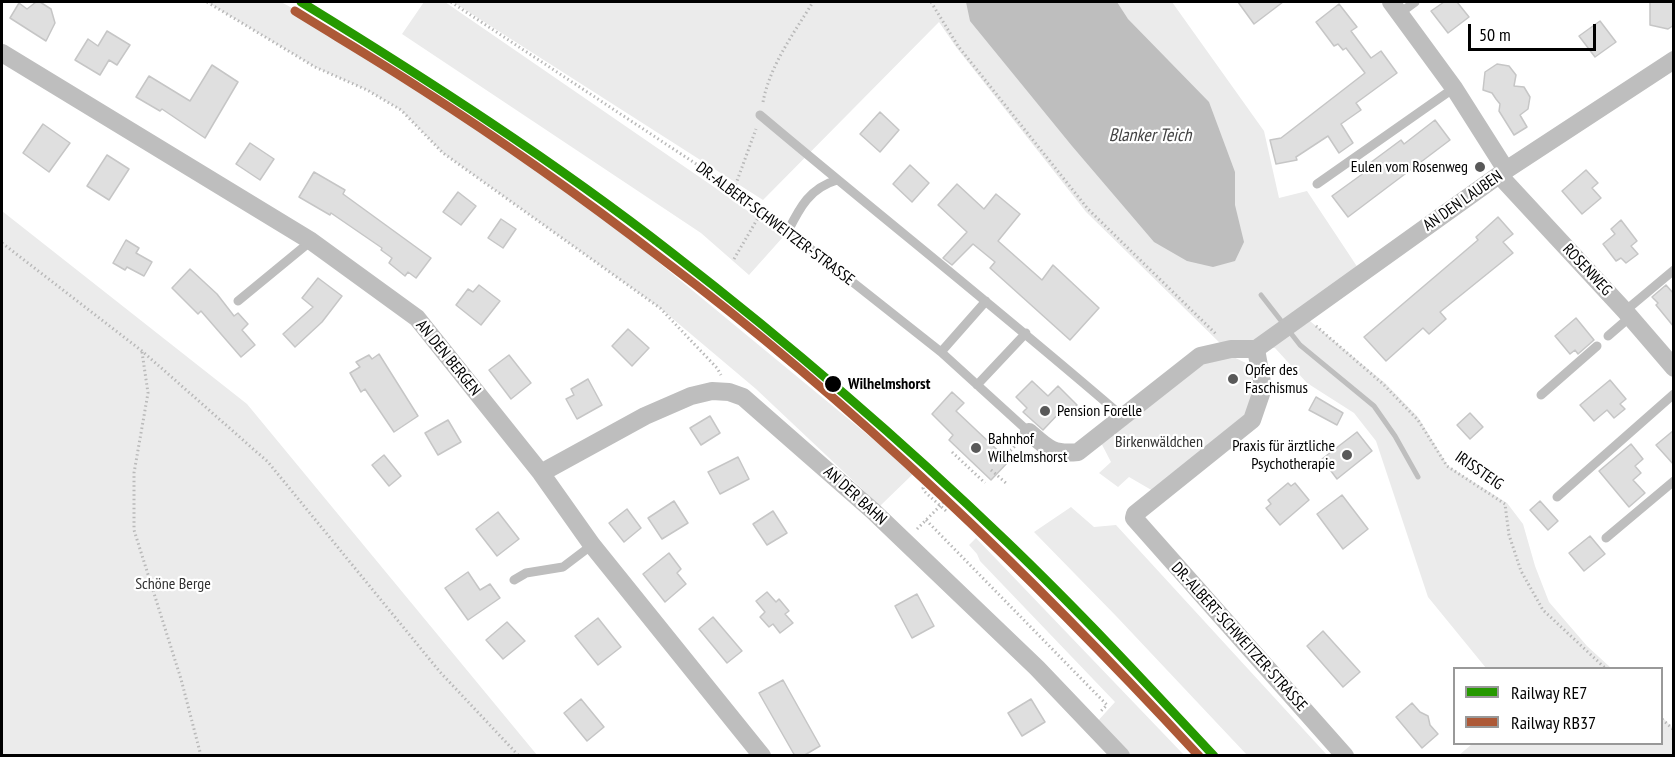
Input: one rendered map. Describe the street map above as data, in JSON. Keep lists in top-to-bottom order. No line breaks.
{"streets":{"street":["AN DEN LAUBEN","DR.-ALBERT-SCHWEITZER-STRASSE","ROSENWEG","AN DEN BERGEN","AN DER BAHN"],"path":["IRISSTEIG"]},"crossings":[["AN DEN LAUBEN","DR.-ALBERT-SCHWEITZER-STRASSE"],["AN DEN LAUBEN","ROSENWEG"],["AN DEN LAUBEN","IRISSTEIG"],["AN DEN BERGEN","AN DER BAHN"]],"water":["Blanker Teich"],"parks":["Birkenwäldchen","Schöne Berge"],"places":["Eulen vom Rosenweg","Opfer des Faschismus","Wilhelmshorst","Pension Forelle","Bahnhof Wilhelmshorst","Praxis für ärztliche Psychotherapie"],"lines":["rail line RE7","rail line RB37"],"legend":["Railway RE7","Railway RB37"],"scale_bar":"50 m"}
